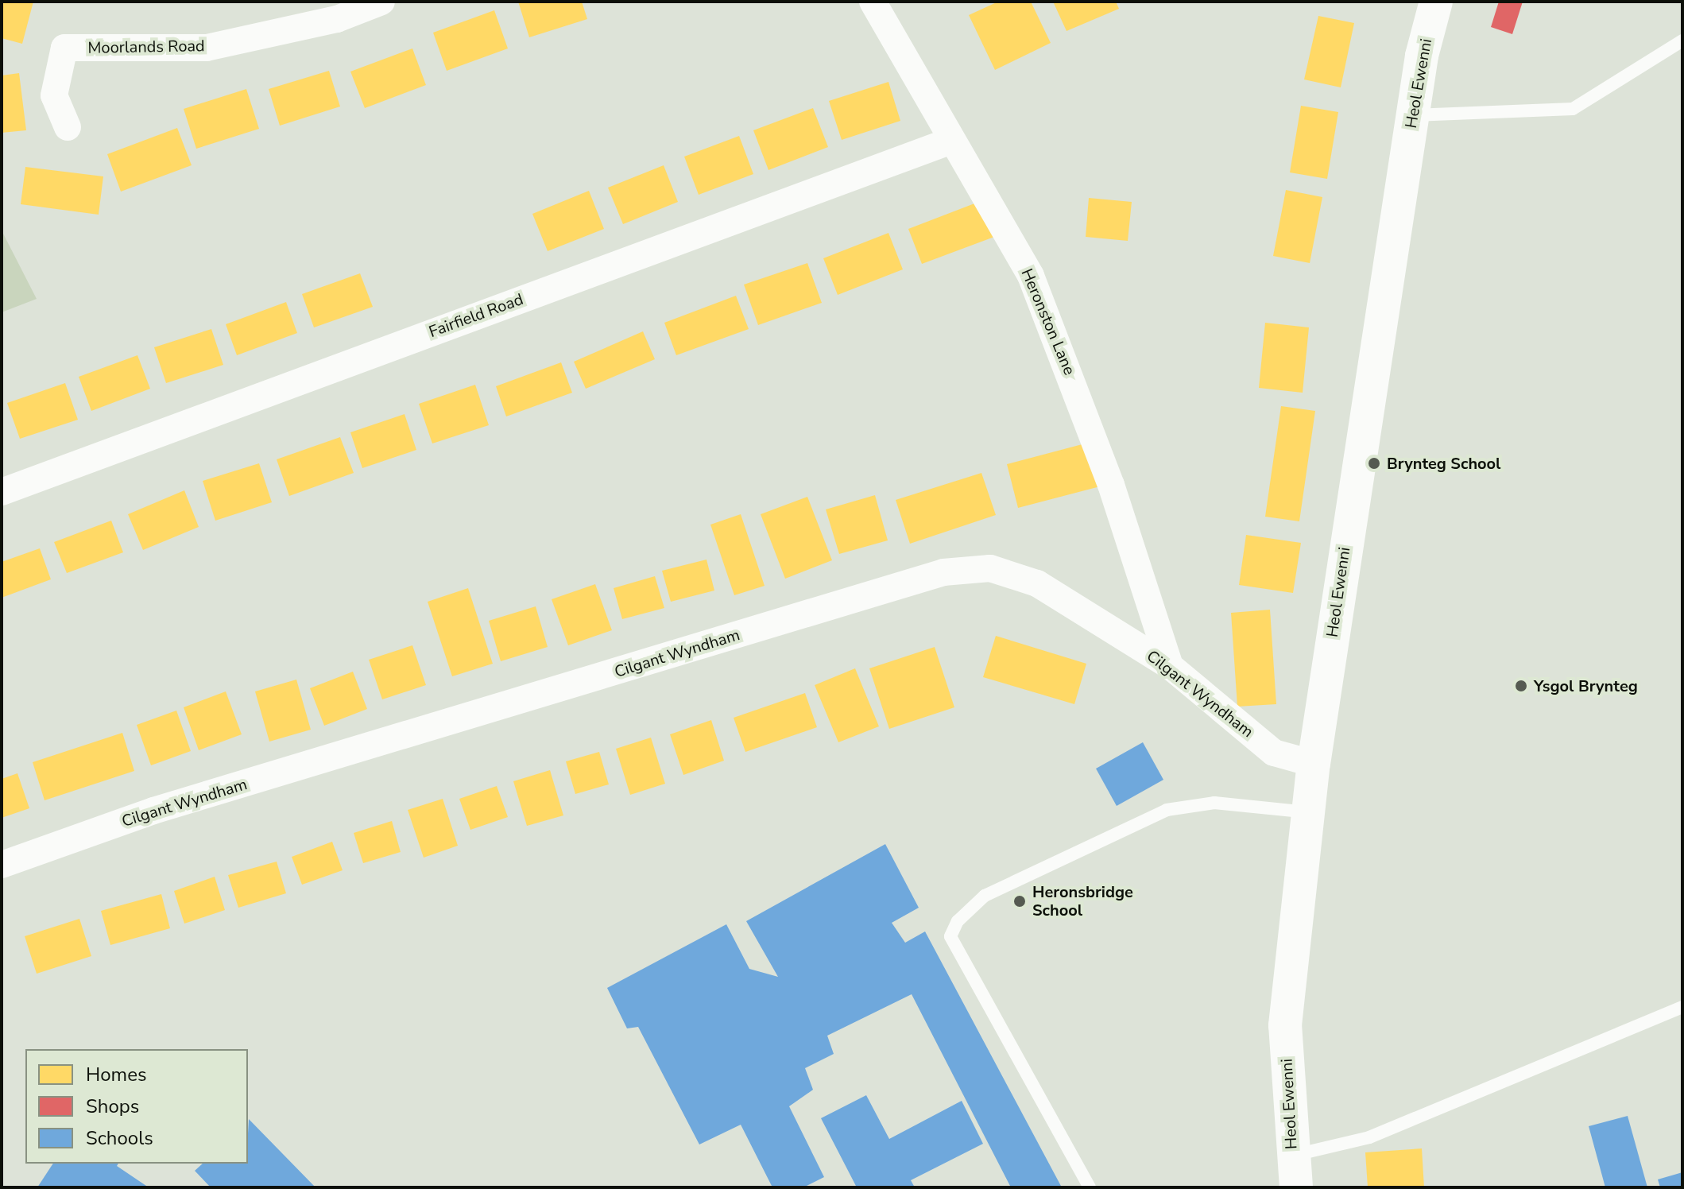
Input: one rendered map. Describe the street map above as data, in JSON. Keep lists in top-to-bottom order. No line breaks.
{"streets":{"street":["Moorlands Road","Heol Ewenni","Fairfield Road","Heronston Lane","Cilgant Wyndham"]},"crossings":[["Heol Ewenni","Cilgant Wyndham"],["Fairfield Road","Heronston Lane"],["Heronston Lane","Cilgant Wyndham"]],"places":["Brynteg School","Ysgol Brynteg","Heronsbridge School"],"legend":["Homes","Shops","Schools"]}
